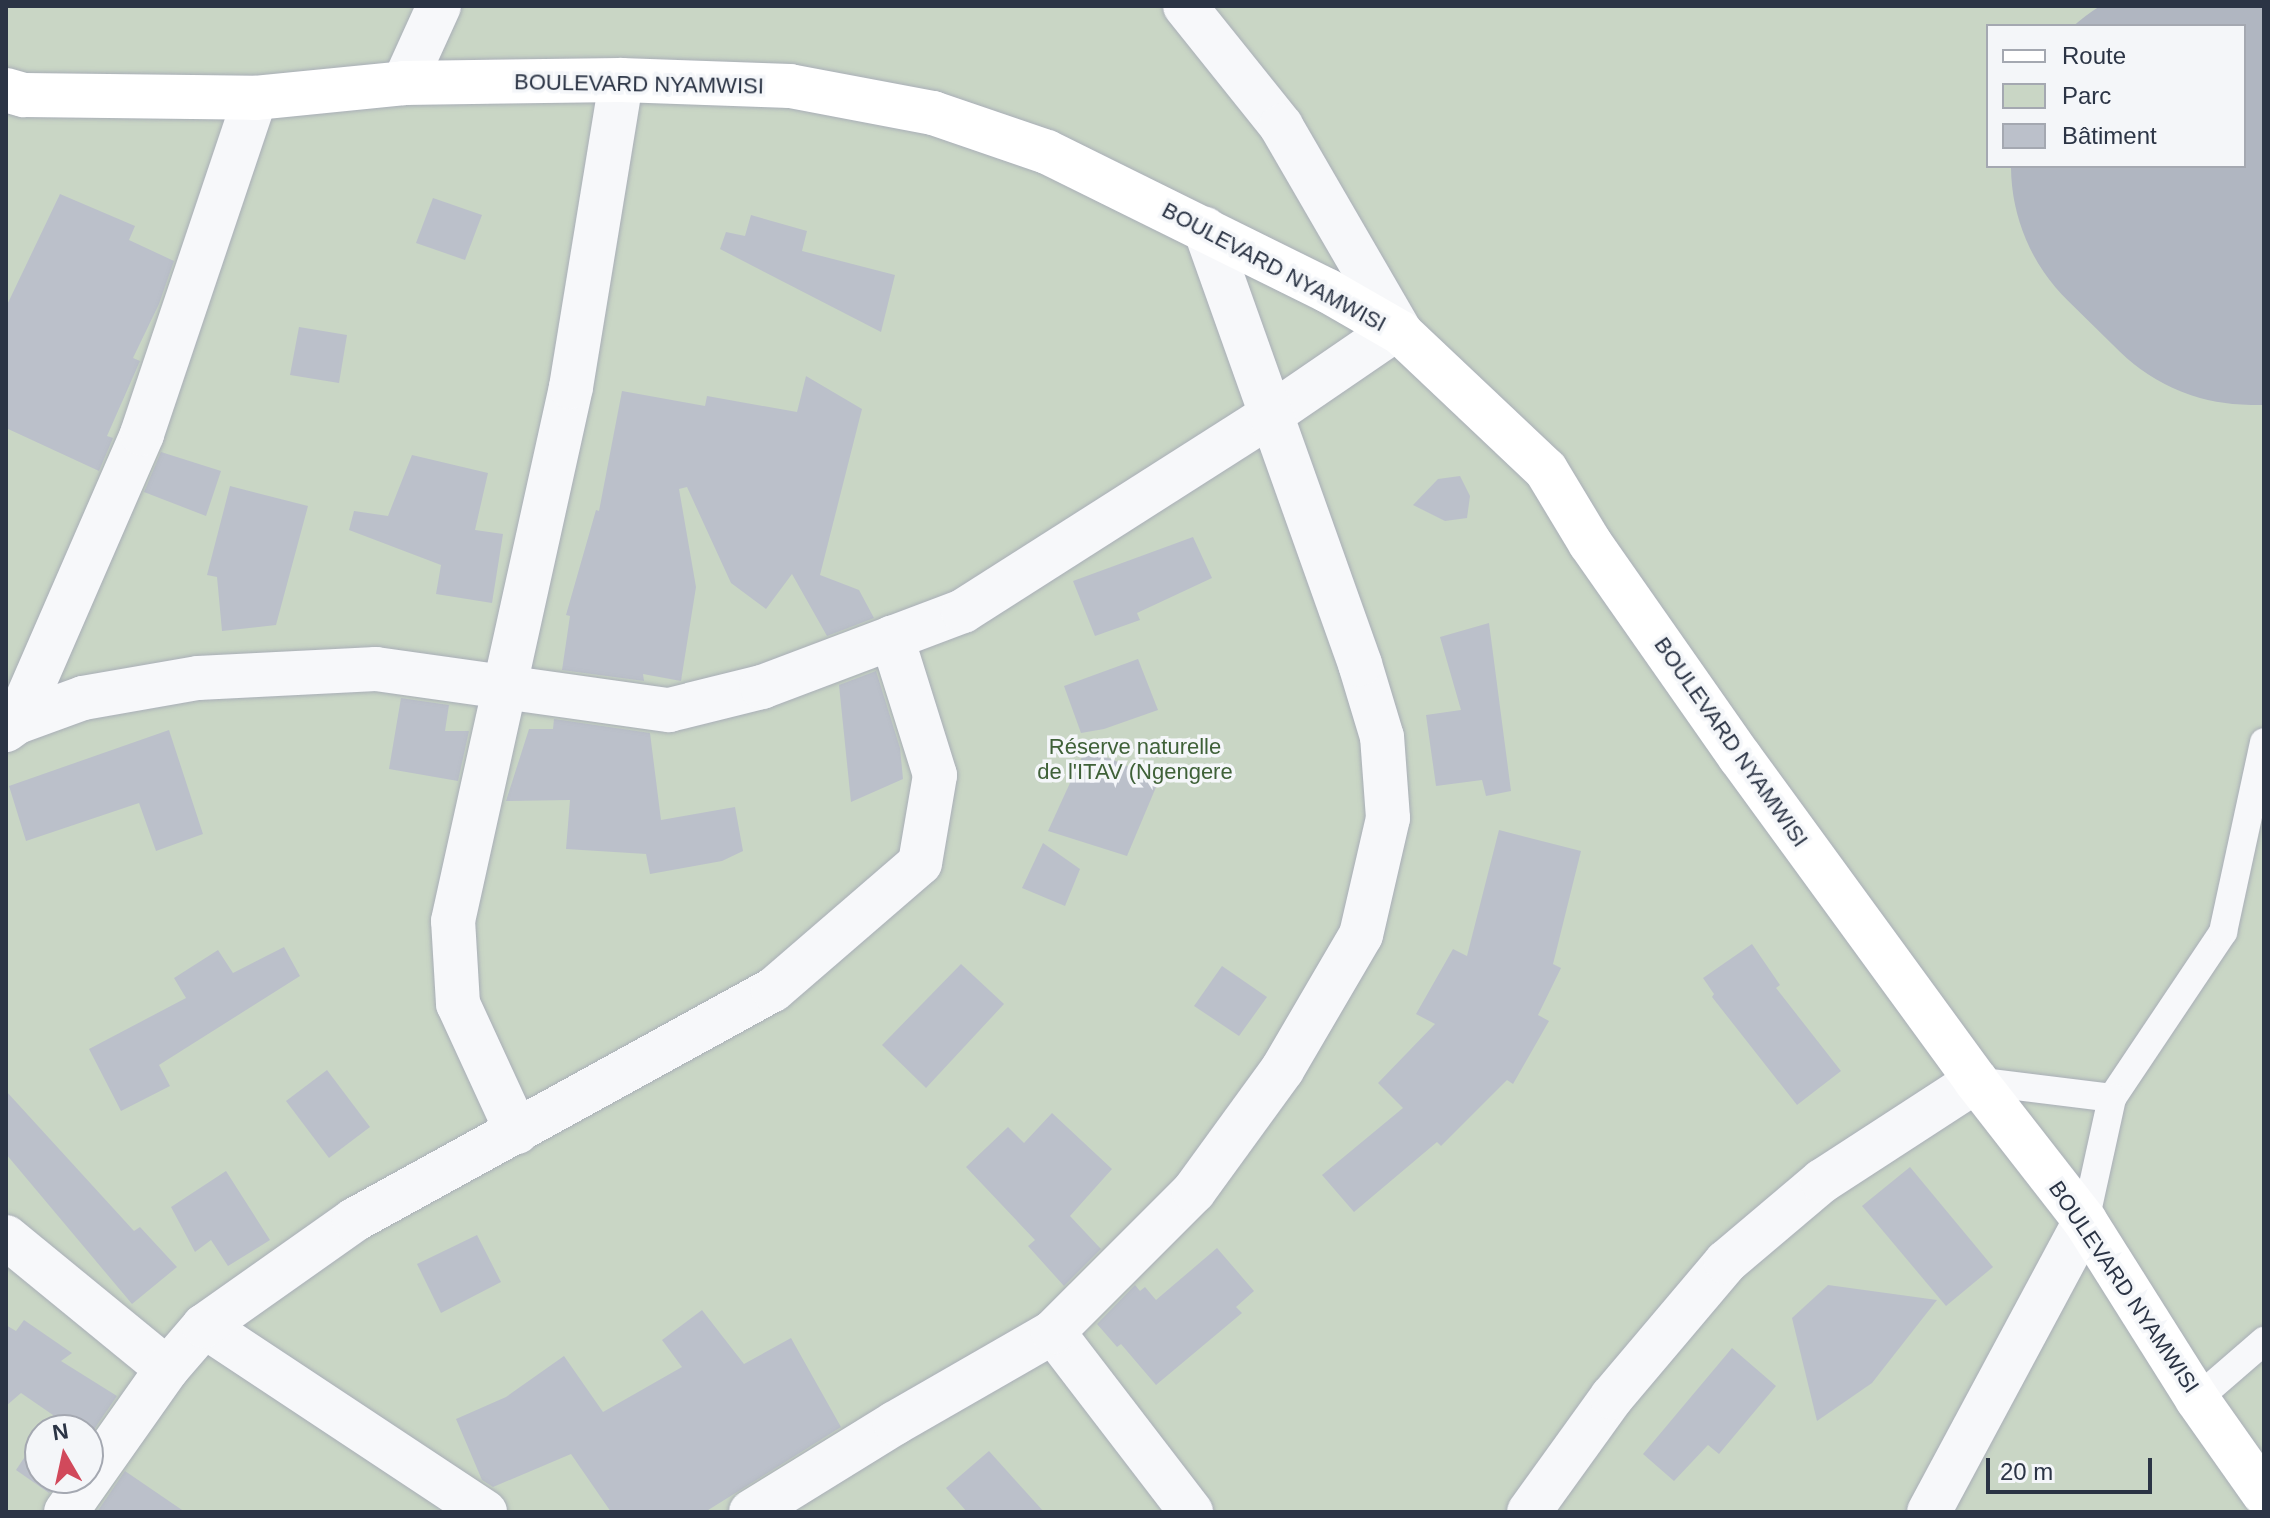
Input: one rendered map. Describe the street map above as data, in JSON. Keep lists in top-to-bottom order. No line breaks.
{"streets":{"main road":["BOULEVARD NYAMWISI"]},"parks":["Réserve naturelle de l'ITAV (Ngengere"],"legend":["Route","Parc","Bâtiment"],"scale_bar":"20 m","north":"top"}
